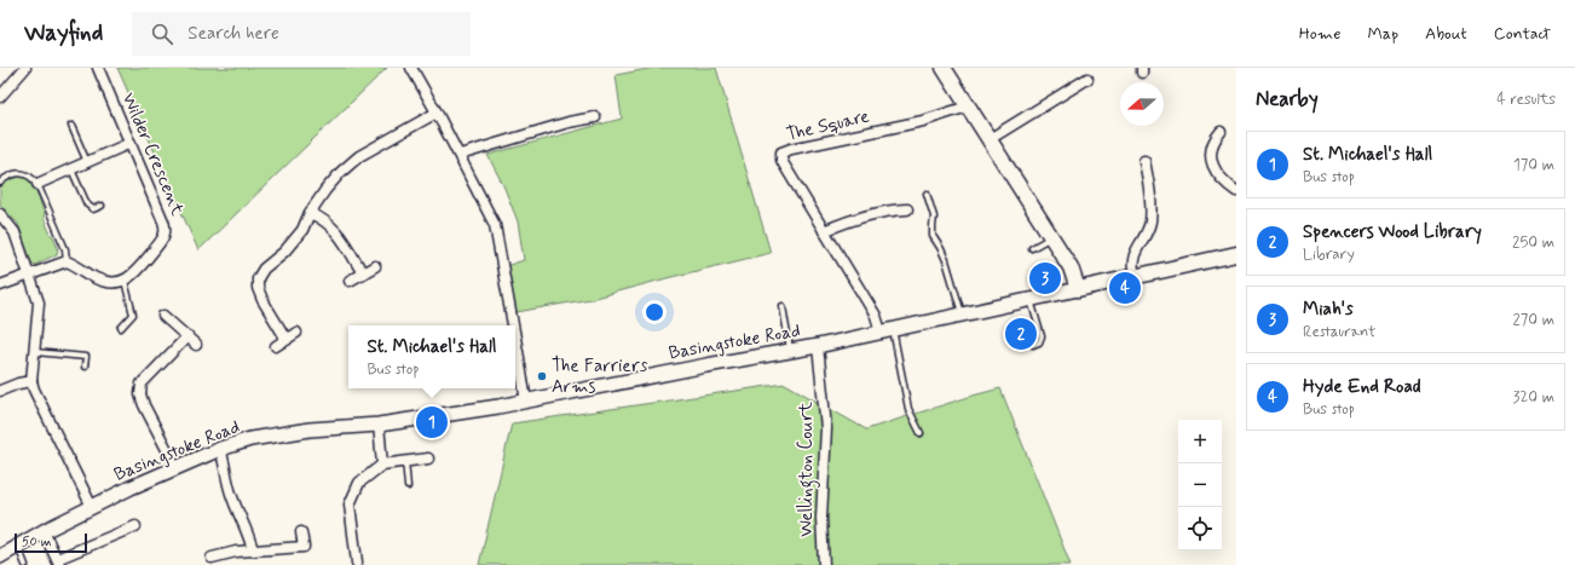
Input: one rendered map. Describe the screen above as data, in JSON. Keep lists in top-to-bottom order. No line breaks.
{"streets":{"main road":["Basingstoke Road"],"street":["The Square","Wilder Crescent","Wellington Court"]},"crossings":[["The Square","Basingstoke Road"],["Basingstoke Road","Wellington Court"]],"places":["The Farriers Arms"],"scale_bar":"50 m","north":"left","page":{"header":"Wayfind","search":"Search here","nav":["Home","Map","About","Contact"],"heading":["Nearby","4 results"],"list":[{"mark":"1","name":"St. Michael's Hall","note":"Bus stop","value":"170 m"},{"mark":"2","name":"Spencers Wood Library","note":"Library","value":"250 m"},{"mark":"3","name":"Miah's","note":"Restaurant","value":"270 m"},{"mark":"4","name":"Hyde End Road","note":"Bus stop","value":"320 m"}],"pins":["3","4","2","1"],"popup":["St. Michael's Hall","Bus stop"],"map_buttons":["+","−"],"scale":"50 m"}}
